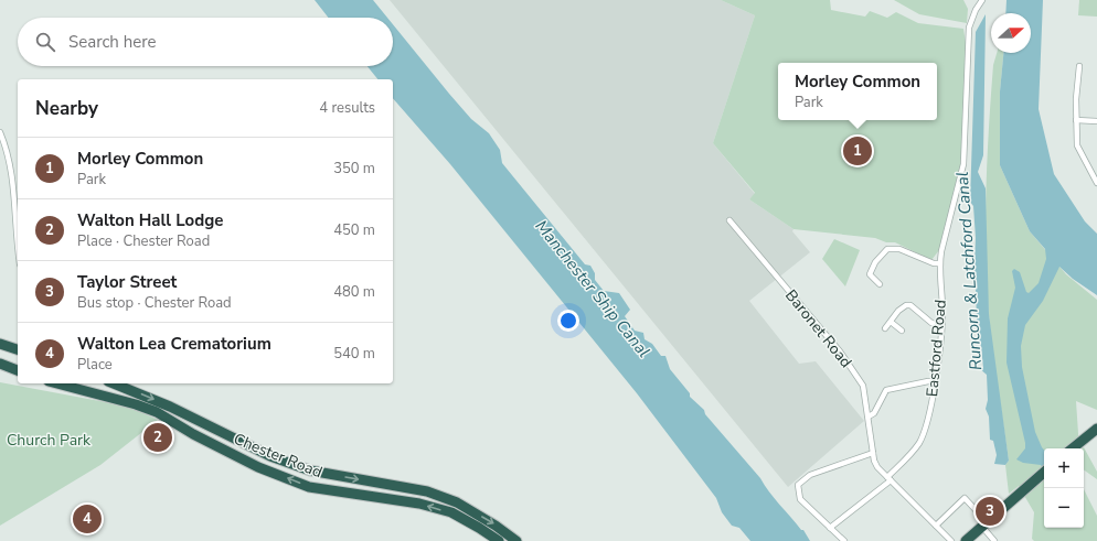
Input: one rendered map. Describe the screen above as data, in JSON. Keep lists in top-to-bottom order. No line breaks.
{"streets":{"highway":["Chester Road"],"street":["Baronet Road","Eastford Road"]},"water":["Runcorn & Latchford Canal","Manchester Ship Canal"],"parks":["Church Park"],"north":"right","page":{"search":"Search here","popup":["Morley Common","Park"],"heading":["Nearby","4 results"],"pins":["1","2","3","4"],"list":[{"mark":"1","name":"Morley Common","note":"Park","value":"350 m"},{"mark":"2","name":"Walton Hall Lodge","note":"Place · Chester Road","value":"450 m"},{"mark":"3","name":"Taylor Street","note":"Bus stop · Chester Road","value":"480 m"},{"mark":"4","name":"Walton Lea Crematorium","note":"Place","value":"540 m"}],"map_buttons":["+","−"]}}
